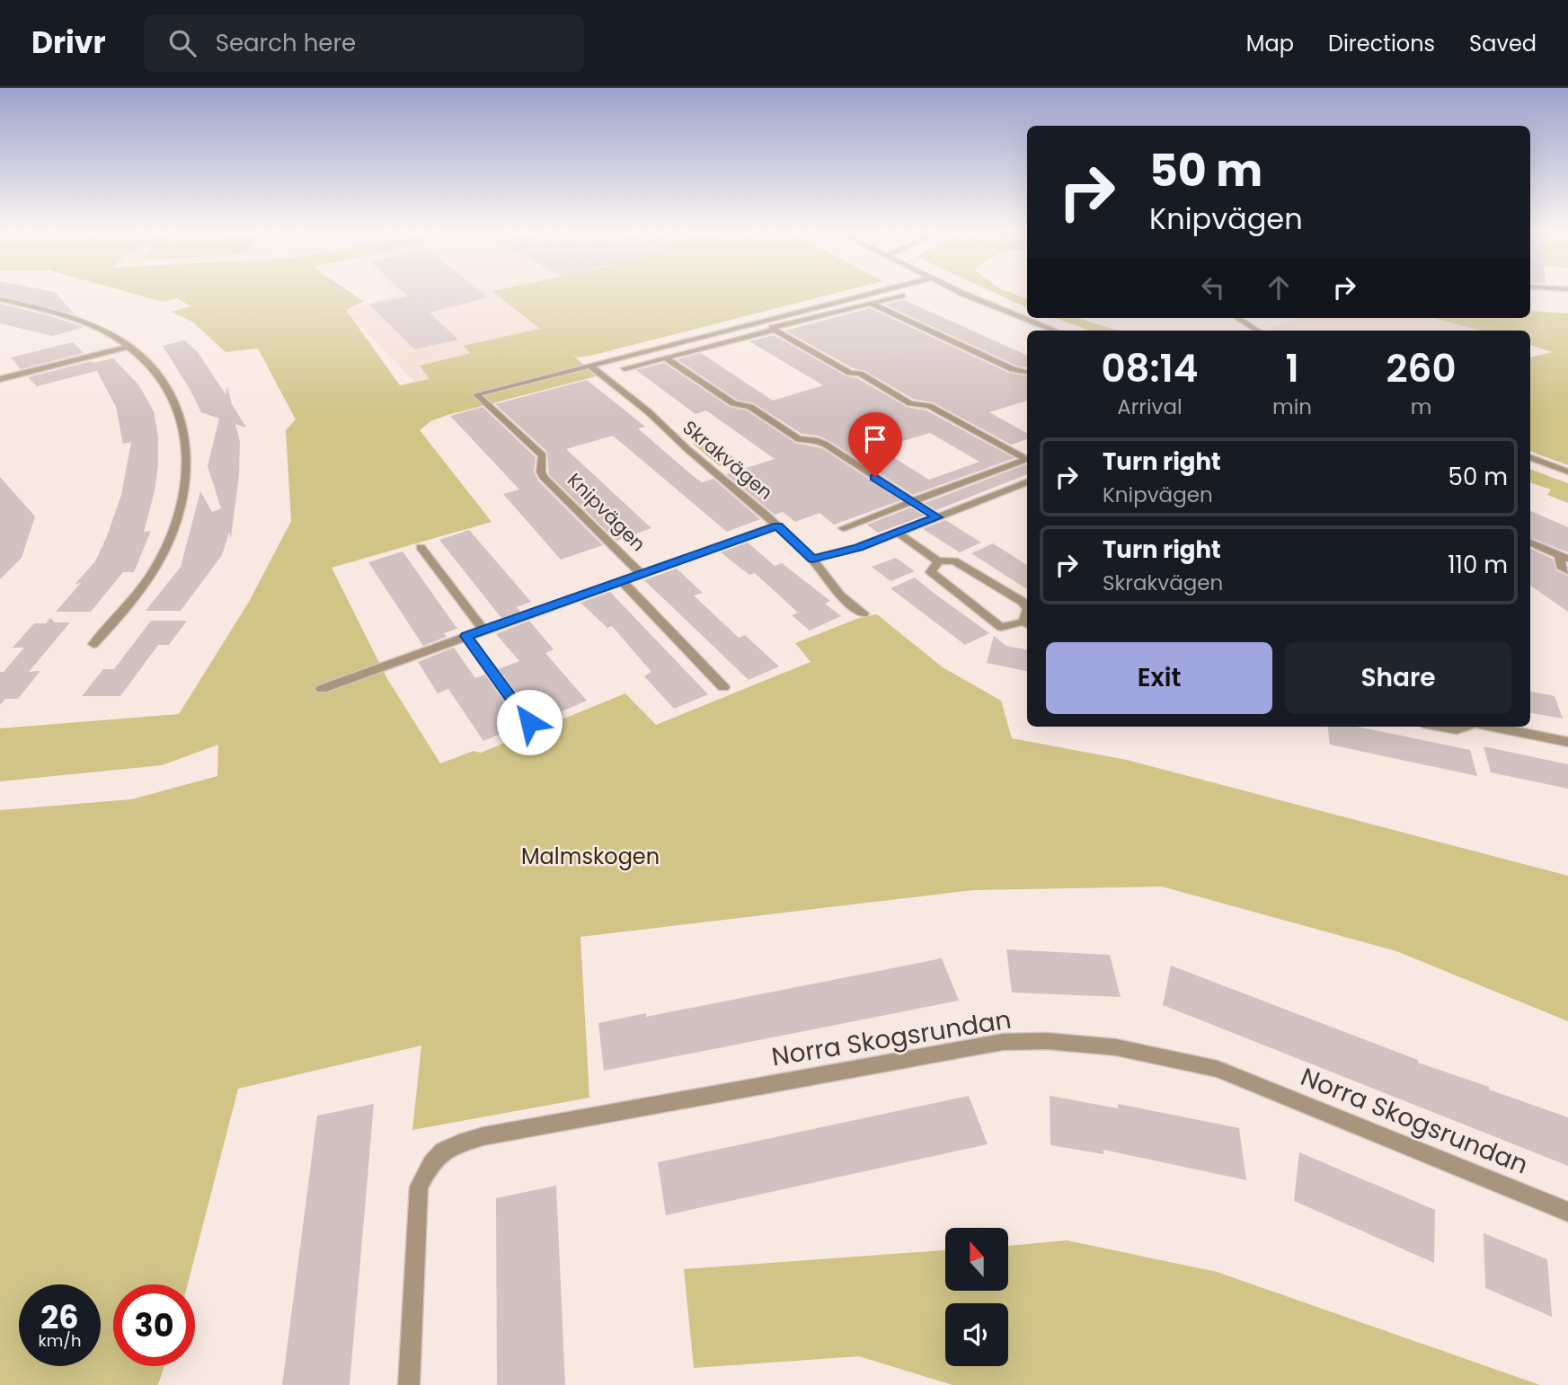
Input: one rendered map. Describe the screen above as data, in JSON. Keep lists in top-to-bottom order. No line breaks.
{"streets":{"street":["Skrakvägen","Knipvägen","Norra Skogsrundan"]},"crossings":[["Skrakvägen","Knipvägen"]],"parks":["Malmskogen"],"north":"top","page":{"header":"Drivr","search":"Search here","nav":["Map","Directions","Saved"],"turn":["50 m","Knipvägen"],"eta":["08:14","Arrival","1","min","260","m"],"list":[{"name":"Turn right","note":"Knipvägen","value":"50 m"},{"name":"Turn right","note":"Skrakvägen","value":"110 m"}],"buttons":["Exit","Share"],"speed":"26 km/h","limit":"30"}}
